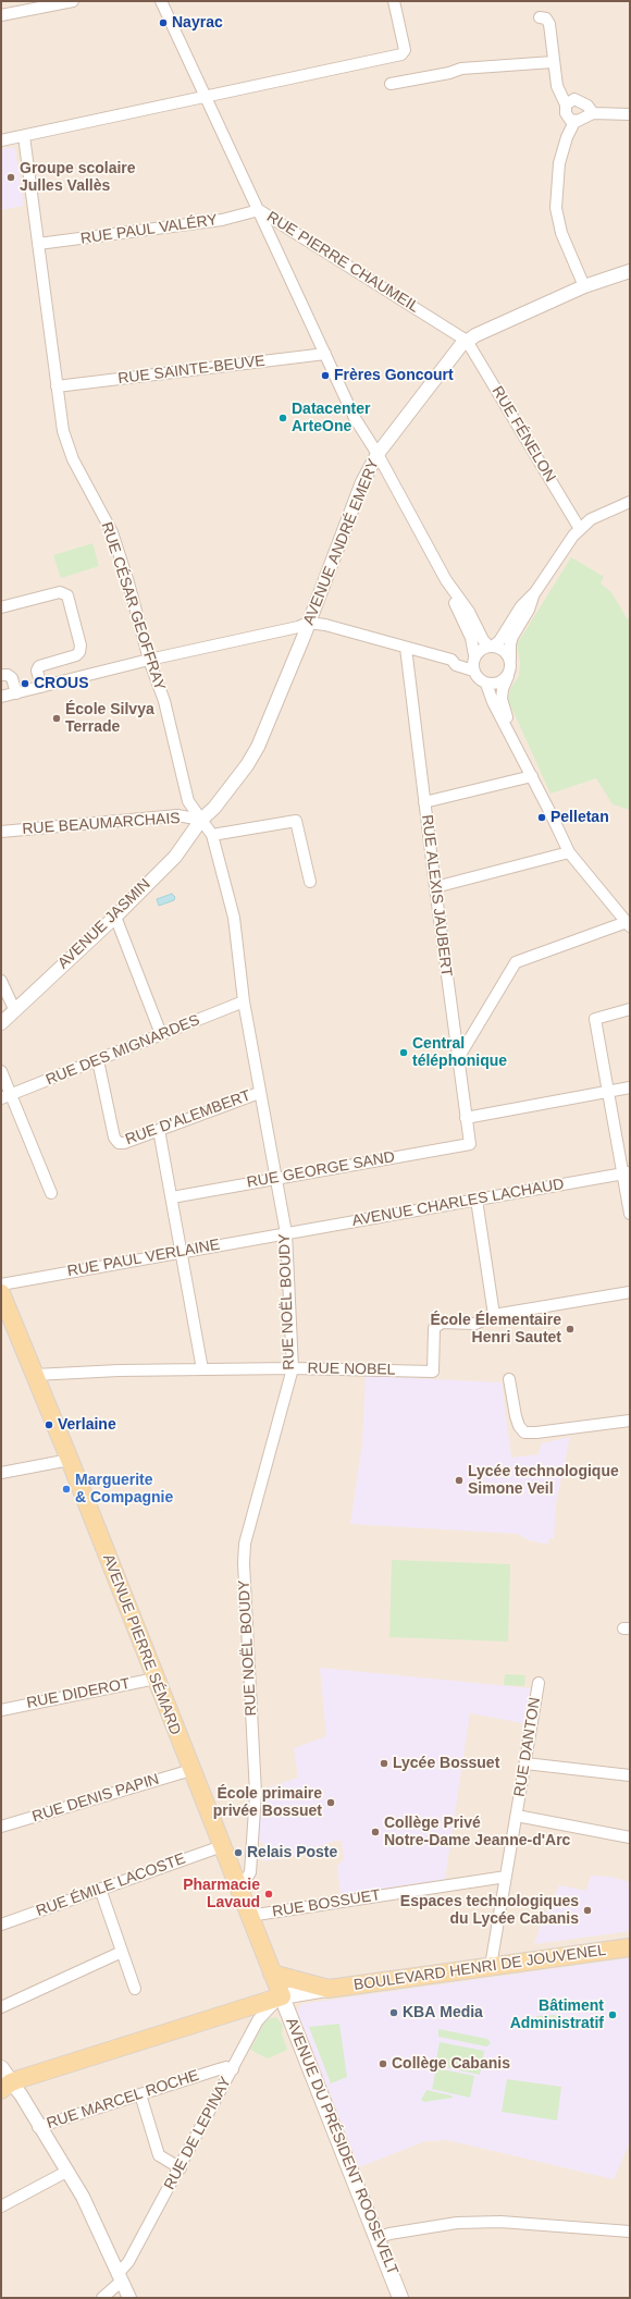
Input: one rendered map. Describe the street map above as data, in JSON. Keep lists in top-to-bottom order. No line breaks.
{"streets":{"main road":["AVENUE PIERRE SÉMARD","BOULEVARD HENRI DE JOUVENEL","AVENUE DU PRÉSIDENT ROOSEVELT"],"street":["RUE PAUL VALÉRY","RUE PIERRE CHAUMEIL","RUE SAINTE-BEUVE","RUE FÉNELON","AVENUE ANDRÉ EMERY","RUE CÉSAR GEOFFRAY","RUE BEAUMARCHAIS","RUE ALEXIS JAUBERT","AVENUE JASMIN","RUE DES MIGNARDES","RUE D'ALEMBERT","RUE GEORGE SAND","AVENUE CHARLES LACHAUD","RUE PAUL VERLAINE","RUE NOËL BOUDY","RUE NOBEL","RUE DIDEROT","RUE DANTON","RUE DENIS PAPIN","RUE ÉMILE LACOSTE","RUE BOSSUET","RUE MARCEL ROCHE","RUE DE LEPINAY"]},"crossings":[["RUE PAUL VALÉRY","RUE PIERRE CHAUMEIL"],["RUE PAUL VALÉRY","RUE CÉSAR GEOFFRAY"],["RUE PIERRE CHAUMEIL","RUE FÉNELON"],["RUE PIERRE CHAUMEIL","AVENUE ANDRÉ EMERY"],["RUE SAINTE-BEUVE","RUE CÉSAR GEOFFRAY"],["RUE FÉNELON","AVENUE ANDRÉ EMERY"],["AVENUE ANDRÉ EMERY","RUE CÉSAR GEOFFRAY"],["AVENUE ANDRÉ EMERY","RUE BEAUMARCHAIS"],["AVENUE ANDRÉ EMERY","AVENUE JASMIN"],["AVENUE ANDRÉ EMERY","RUE NOËL BOUDY"],["RUE CÉSAR GEOFFRAY","RUE BEAUMARCHAIS"],["RUE CÉSAR GEOFFRAY","AVENUE JASMIN"],["RUE CÉSAR GEOFFRAY","RUE NOËL BOUDY"],["RUE BEAUMARCHAIS","AVENUE JASMIN"],["RUE BEAUMARCHAIS","RUE NOËL BOUDY"],["RUE ALEXIS JAUBERT","RUE GEORGE SAND"],["AVENUE JASMIN","RUE NOËL BOUDY"],["RUE DES MIGNARDES","RUE D'ALEMBERT"],["RUE DES MIGNARDES","RUE NOËL BOUDY"],["RUE D'ALEMBERT","RUE NOËL BOUDY"],["RUE GEORGE SAND","RUE NOËL BOUDY"],["AVENUE CHARLES LACHAUD","RUE PAUL VERLAINE"],["AVENUE CHARLES LACHAUD","RUE NOËL BOUDY"],["RUE PAUL VERLAINE","RUE NOËL BOUDY"],["RUE NOËL BOUDY","RUE NOBEL"],["RUE NOËL BOUDY","AVENUE PIERRE SÉMARD"],["RUE NOBEL","AVENUE PIERRE SÉMARD"],["AVENUE PIERRE SÉMARD","RUE DIDEROT"],["AVENUE PIERRE SÉMARD","RUE DENIS PAPIN"],["AVENUE PIERRE SÉMARD","RUE ÉMILE LACOSTE"],["AVENUE PIERRE SÉMARD","RUE BOSSUET"],["AVENUE PIERRE SÉMARD","BOULEVARD HENRI DE JOUVENEL"],["AVENUE PIERRE SÉMARD","RUE DE LEPINAY"],["AVENUE PIERRE SÉMARD","AVENUE DU PRÉSIDENT ROOSEVELT"],["RUE DANTON","RUE BOSSUET"],["RUE DANTON","BOULEVARD HENRI DE JOUVENEL"],["BOULEVARD HENRI DE JOUVENEL","RUE DE LEPINAY"],["BOULEVARD HENRI DE JOUVENEL","AVENUE DU PRÉSIDENT ROOSEVELT"],["RUE MARCEL ROCHE","RUE DE LEPINAY"],["RUE DE LEPINAY","AVENUE DU PRÉSIDENT ROOSEVELT"]],"places":["Nayrac","Groupe scolaire Julles Vallès","Frères Goncourt","Datacenter ArteOne","CROUS","École Silvya Terrade","Pelletan","Central téléphonique","École Élementaire Henri Sautet","Verlaine","Lycée technologique Simone Veil","Marguerite & Compagnie","Lycée Bossuet","École primaire privée Bossuet","Collège Privé Notre-Dame Jeanne-d'Arc","Relais Poste","Pharmacie Lavaud","Espaces technologiques du Lycée Cabanis","KBA Media","Bâtiment Administratif","Collège Cabanis"]}
